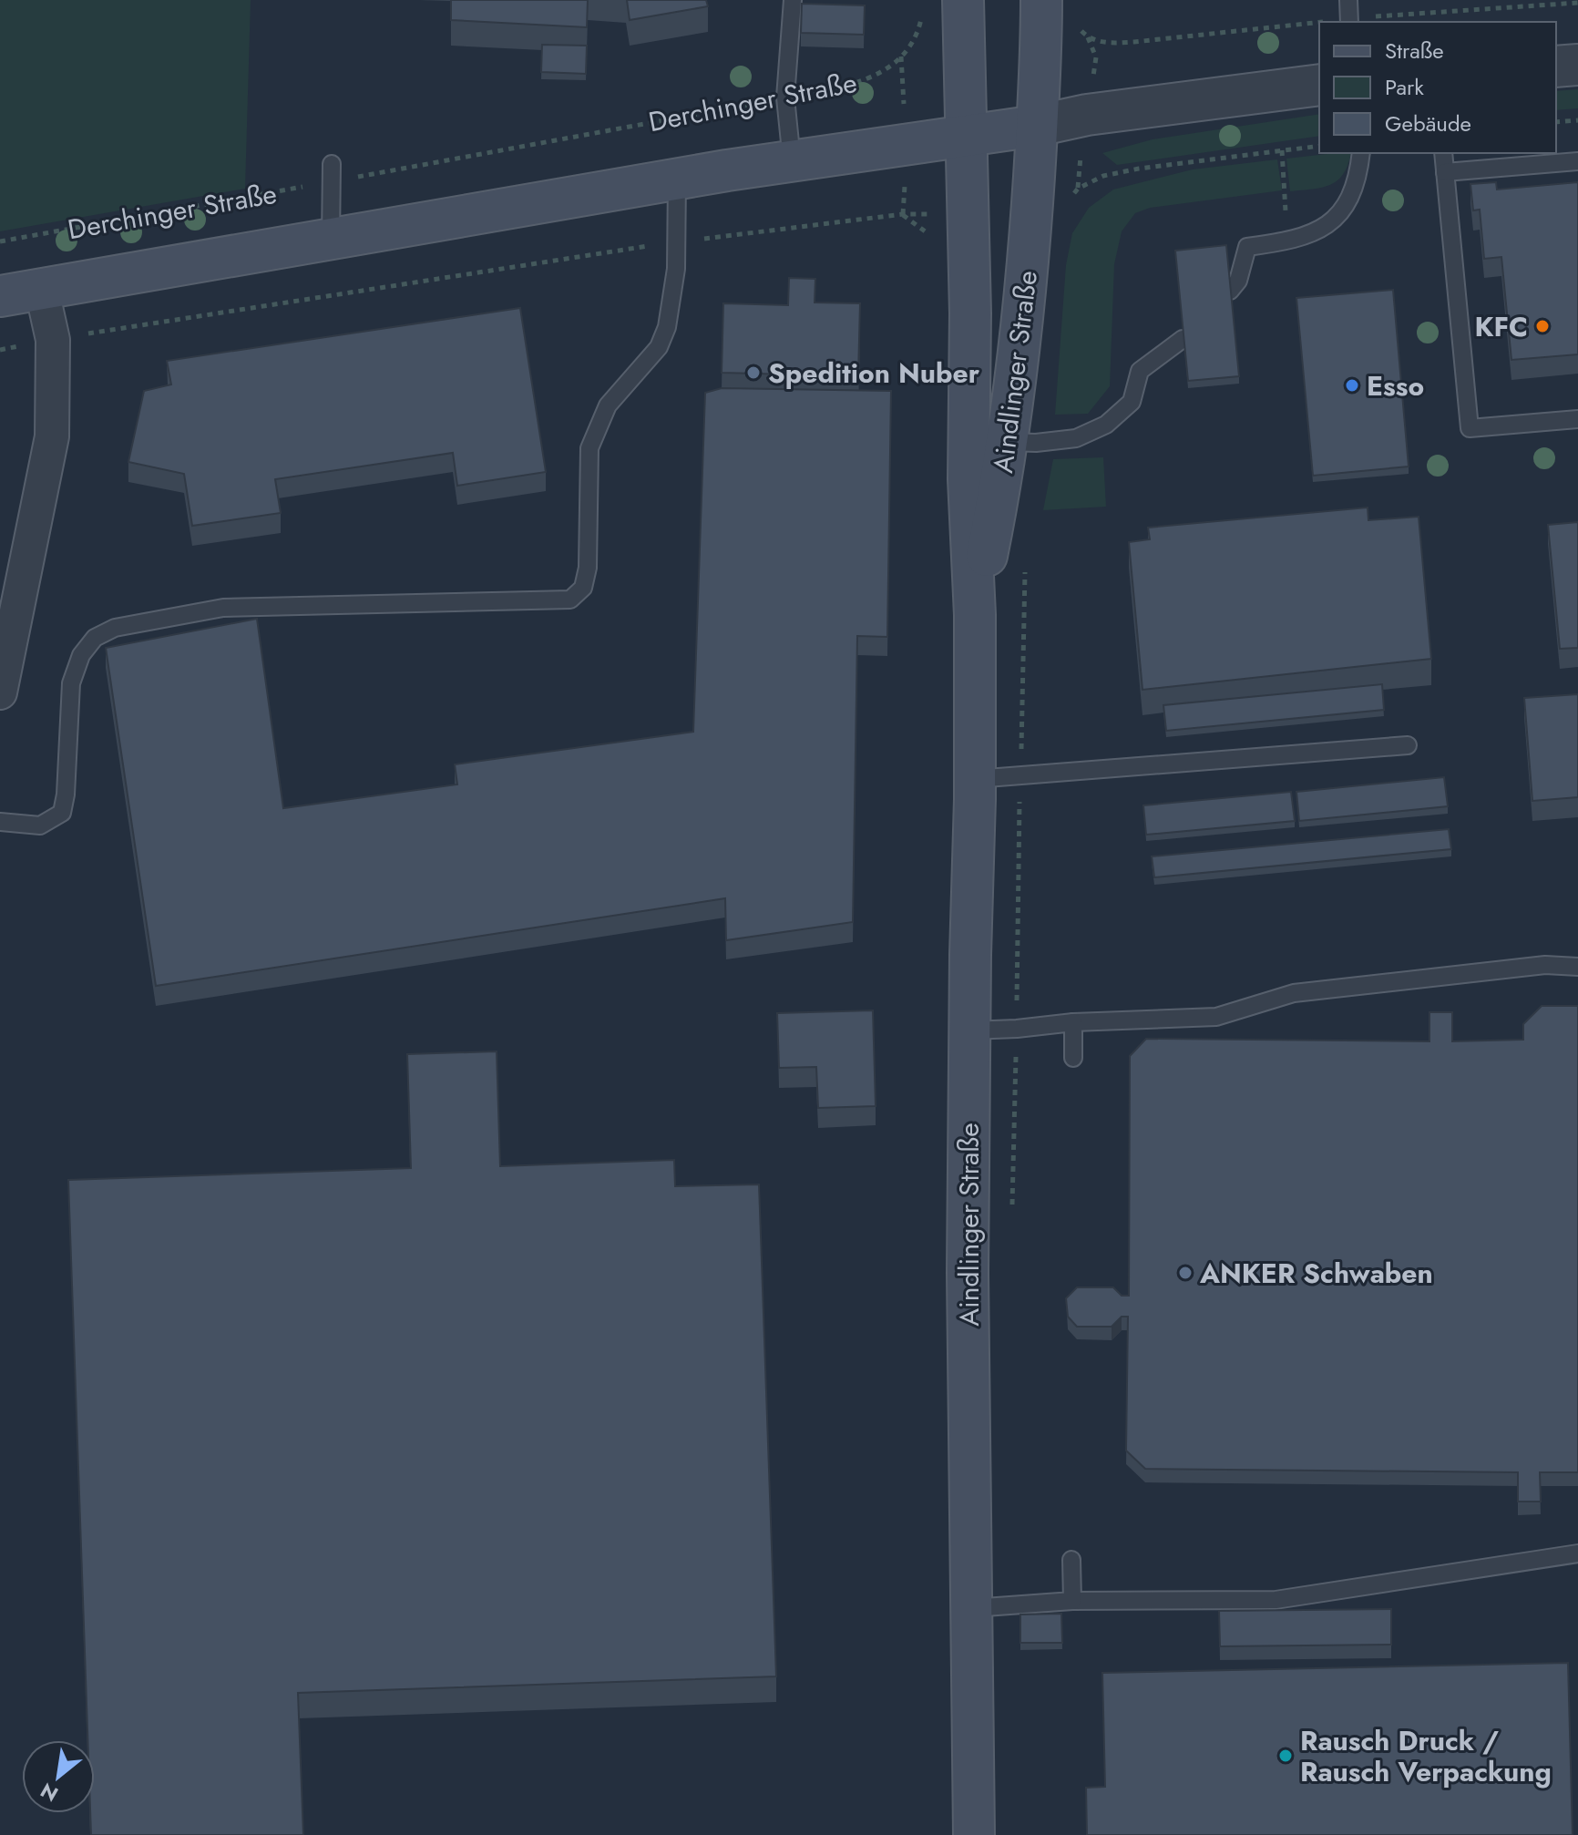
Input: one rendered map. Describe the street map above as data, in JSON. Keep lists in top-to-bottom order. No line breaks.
{"streets":{"main road":["Derchinger Straße","Aindlinger Straße"]},"crossings":[["Derchinger Straße","Aindlinger Straße"]],"places":["KFC","Spedition Nuber","Esso","ANKER Schwaben","Rausch Druck / Rausch Verpackung"],"legend":["Straße","Park","Gebäude"],"north":"bottom left"}
